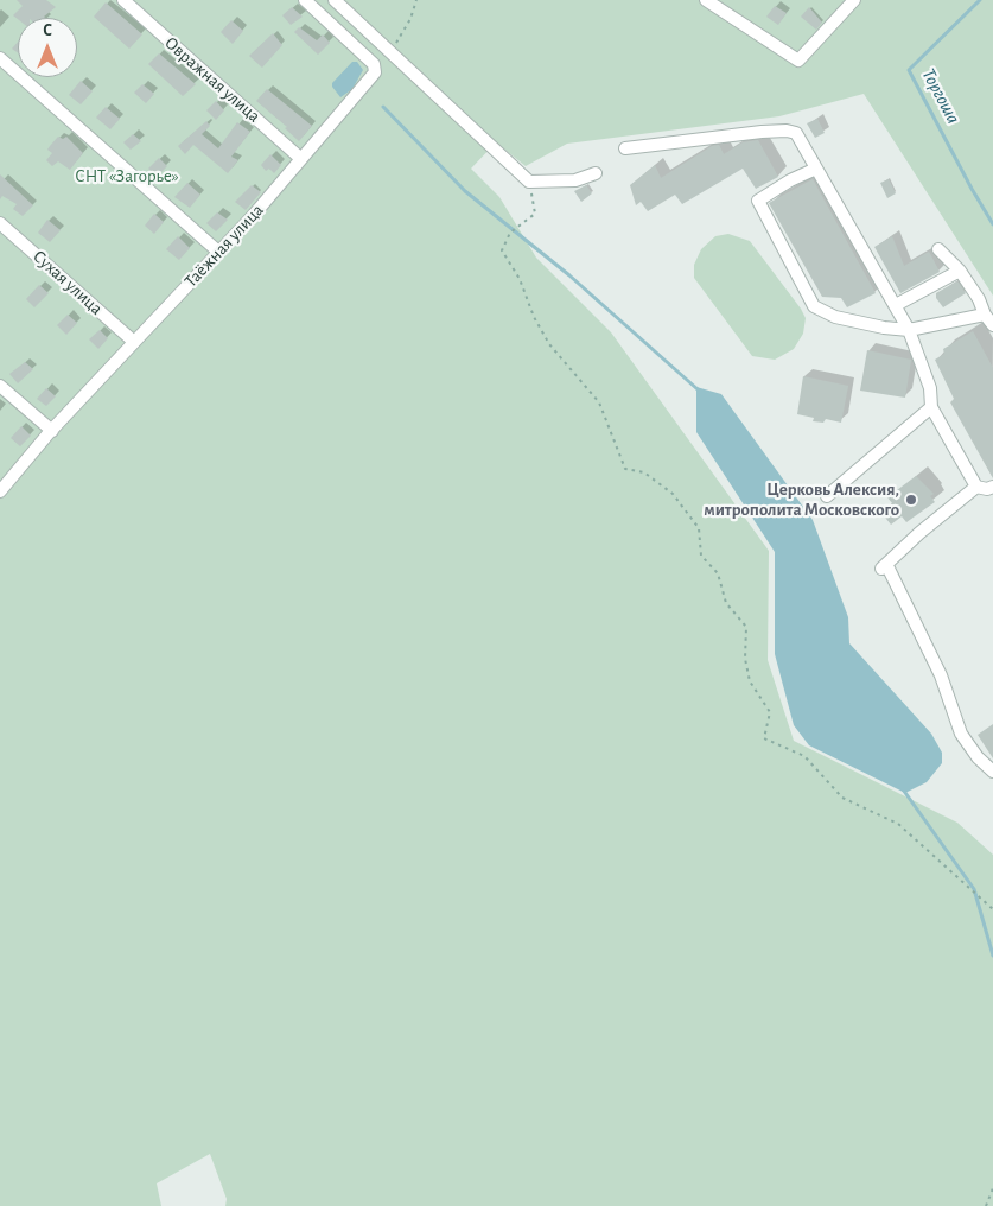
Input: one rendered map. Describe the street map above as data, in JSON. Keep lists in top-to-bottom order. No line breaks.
{"streets":{"street":["Овражная улица","Таёжная улица","Сухая улица"]},"crossings":[["Овражная улица","Таёжная улица"],["Таёжная улица","Сухая улица"]],"water":["Торгоша"],"parks":["СНТ «Загорье»"],"places":["Церковь Алексия, митрополита Московского"],"north":"top"}
